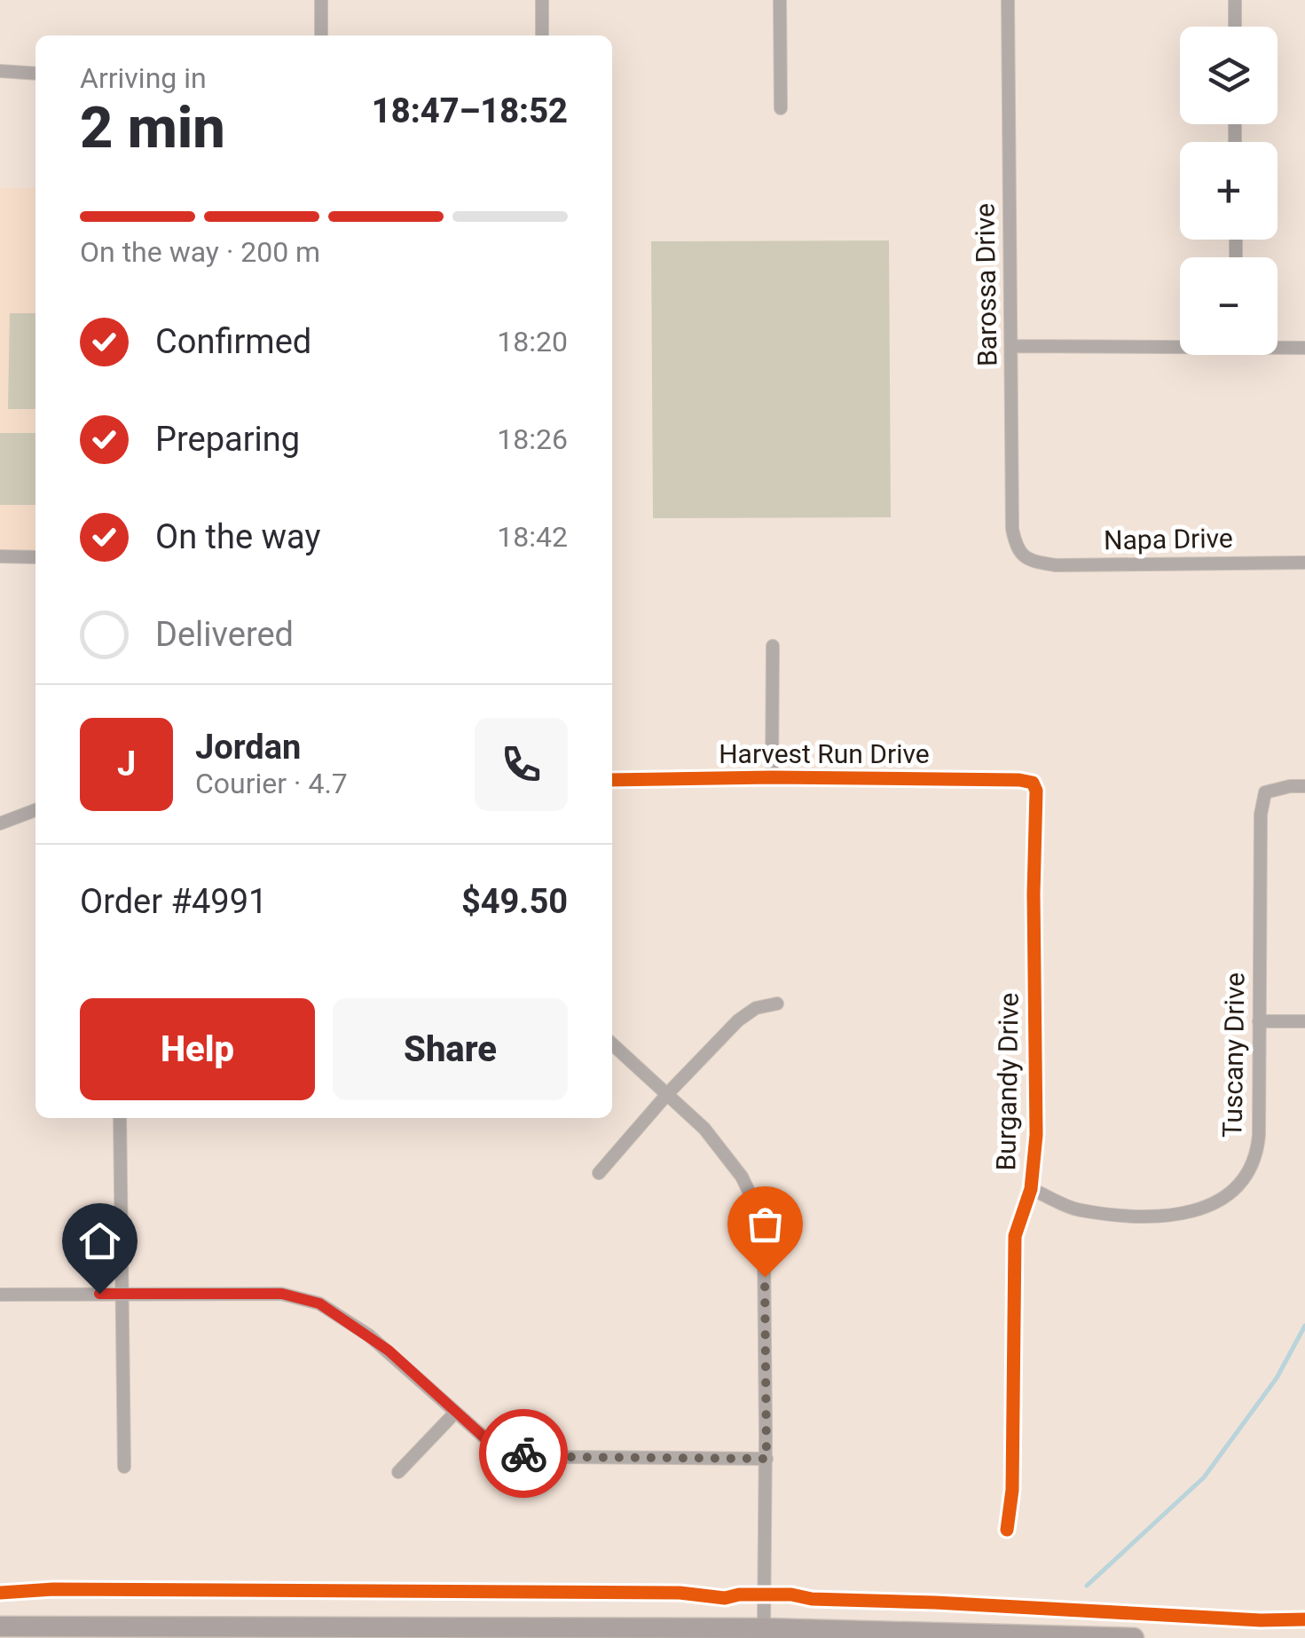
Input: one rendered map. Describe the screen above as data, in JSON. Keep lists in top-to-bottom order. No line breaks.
{"streets":{"street":["Barossa Drive","Napa Drive","Harvest Run Drive","Tuscany Drive","Burgandy Drive"]},"crossings":[["Barossa Drive","Napa Drive"],["Harvest Run Drive","Burgandy Drive"],["Tuscany Drive","Burgandy Drive"]],"page":{"map_buttons":["+","−"],"heading":["2 min","Arriving in","18:47–18:52"],"panel":["Jordan","Courier · 4.7","Order #4991","$49.50"],"bar":"On the way · 200 m","list":[["Confirmed","18:20"],["Preparing","18:26"],["On the way","18:42"],"Delivered"],"round":"J","buttons":["Help","Share"]}}
